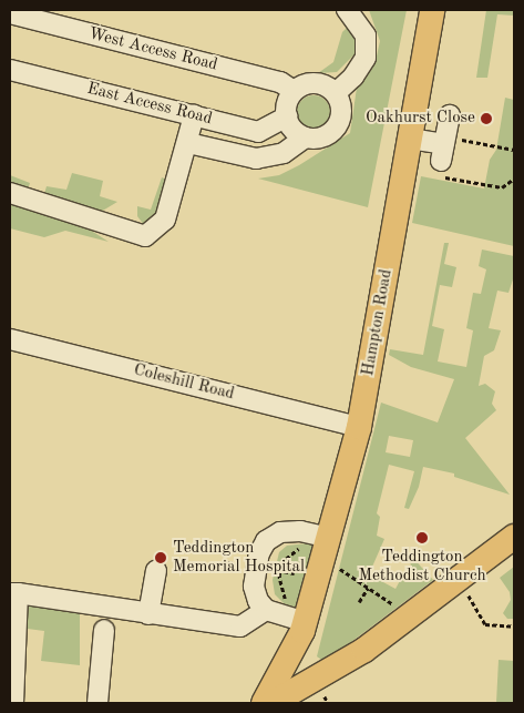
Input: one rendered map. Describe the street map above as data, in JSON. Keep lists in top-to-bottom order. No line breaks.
{"streets":{"main road":["Hampton Road"],"street":["West Access Road","East Access Road","Coleshill Road"]},"crossings":[["West Access Road","East Access Road"],["Hampton Road","Coleshill Road"]],"places":["Oakhurst Close","Teddington Methodist Church","Teddington Memorial Hospital"]}
